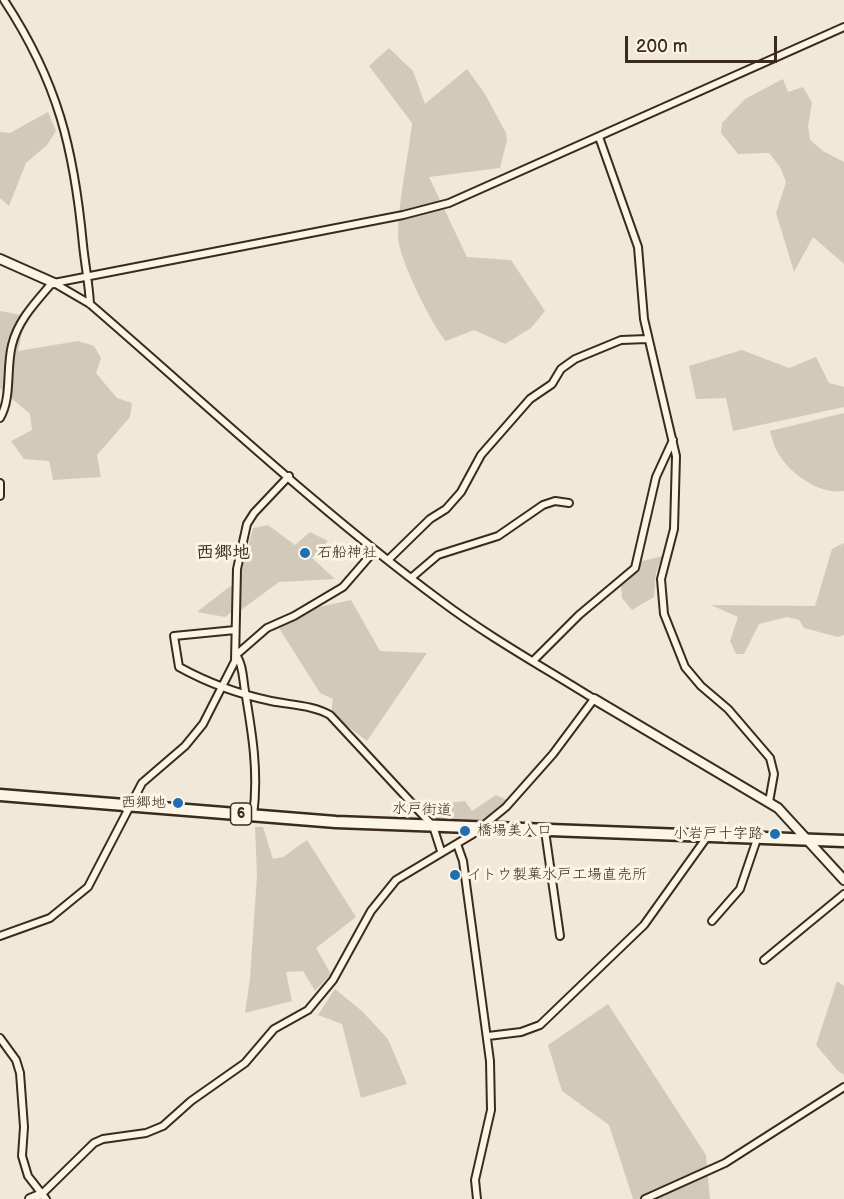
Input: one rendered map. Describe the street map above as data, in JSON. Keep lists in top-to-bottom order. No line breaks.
{"streets":{"highway":["水戸街道","6"]},"districts":["西郷地"],"places":["石船神社","西郷地","橋場美入口","小岩戸十字路","イトウ製菓水戸工場直売所"],"scale_bar":"200 m"}
